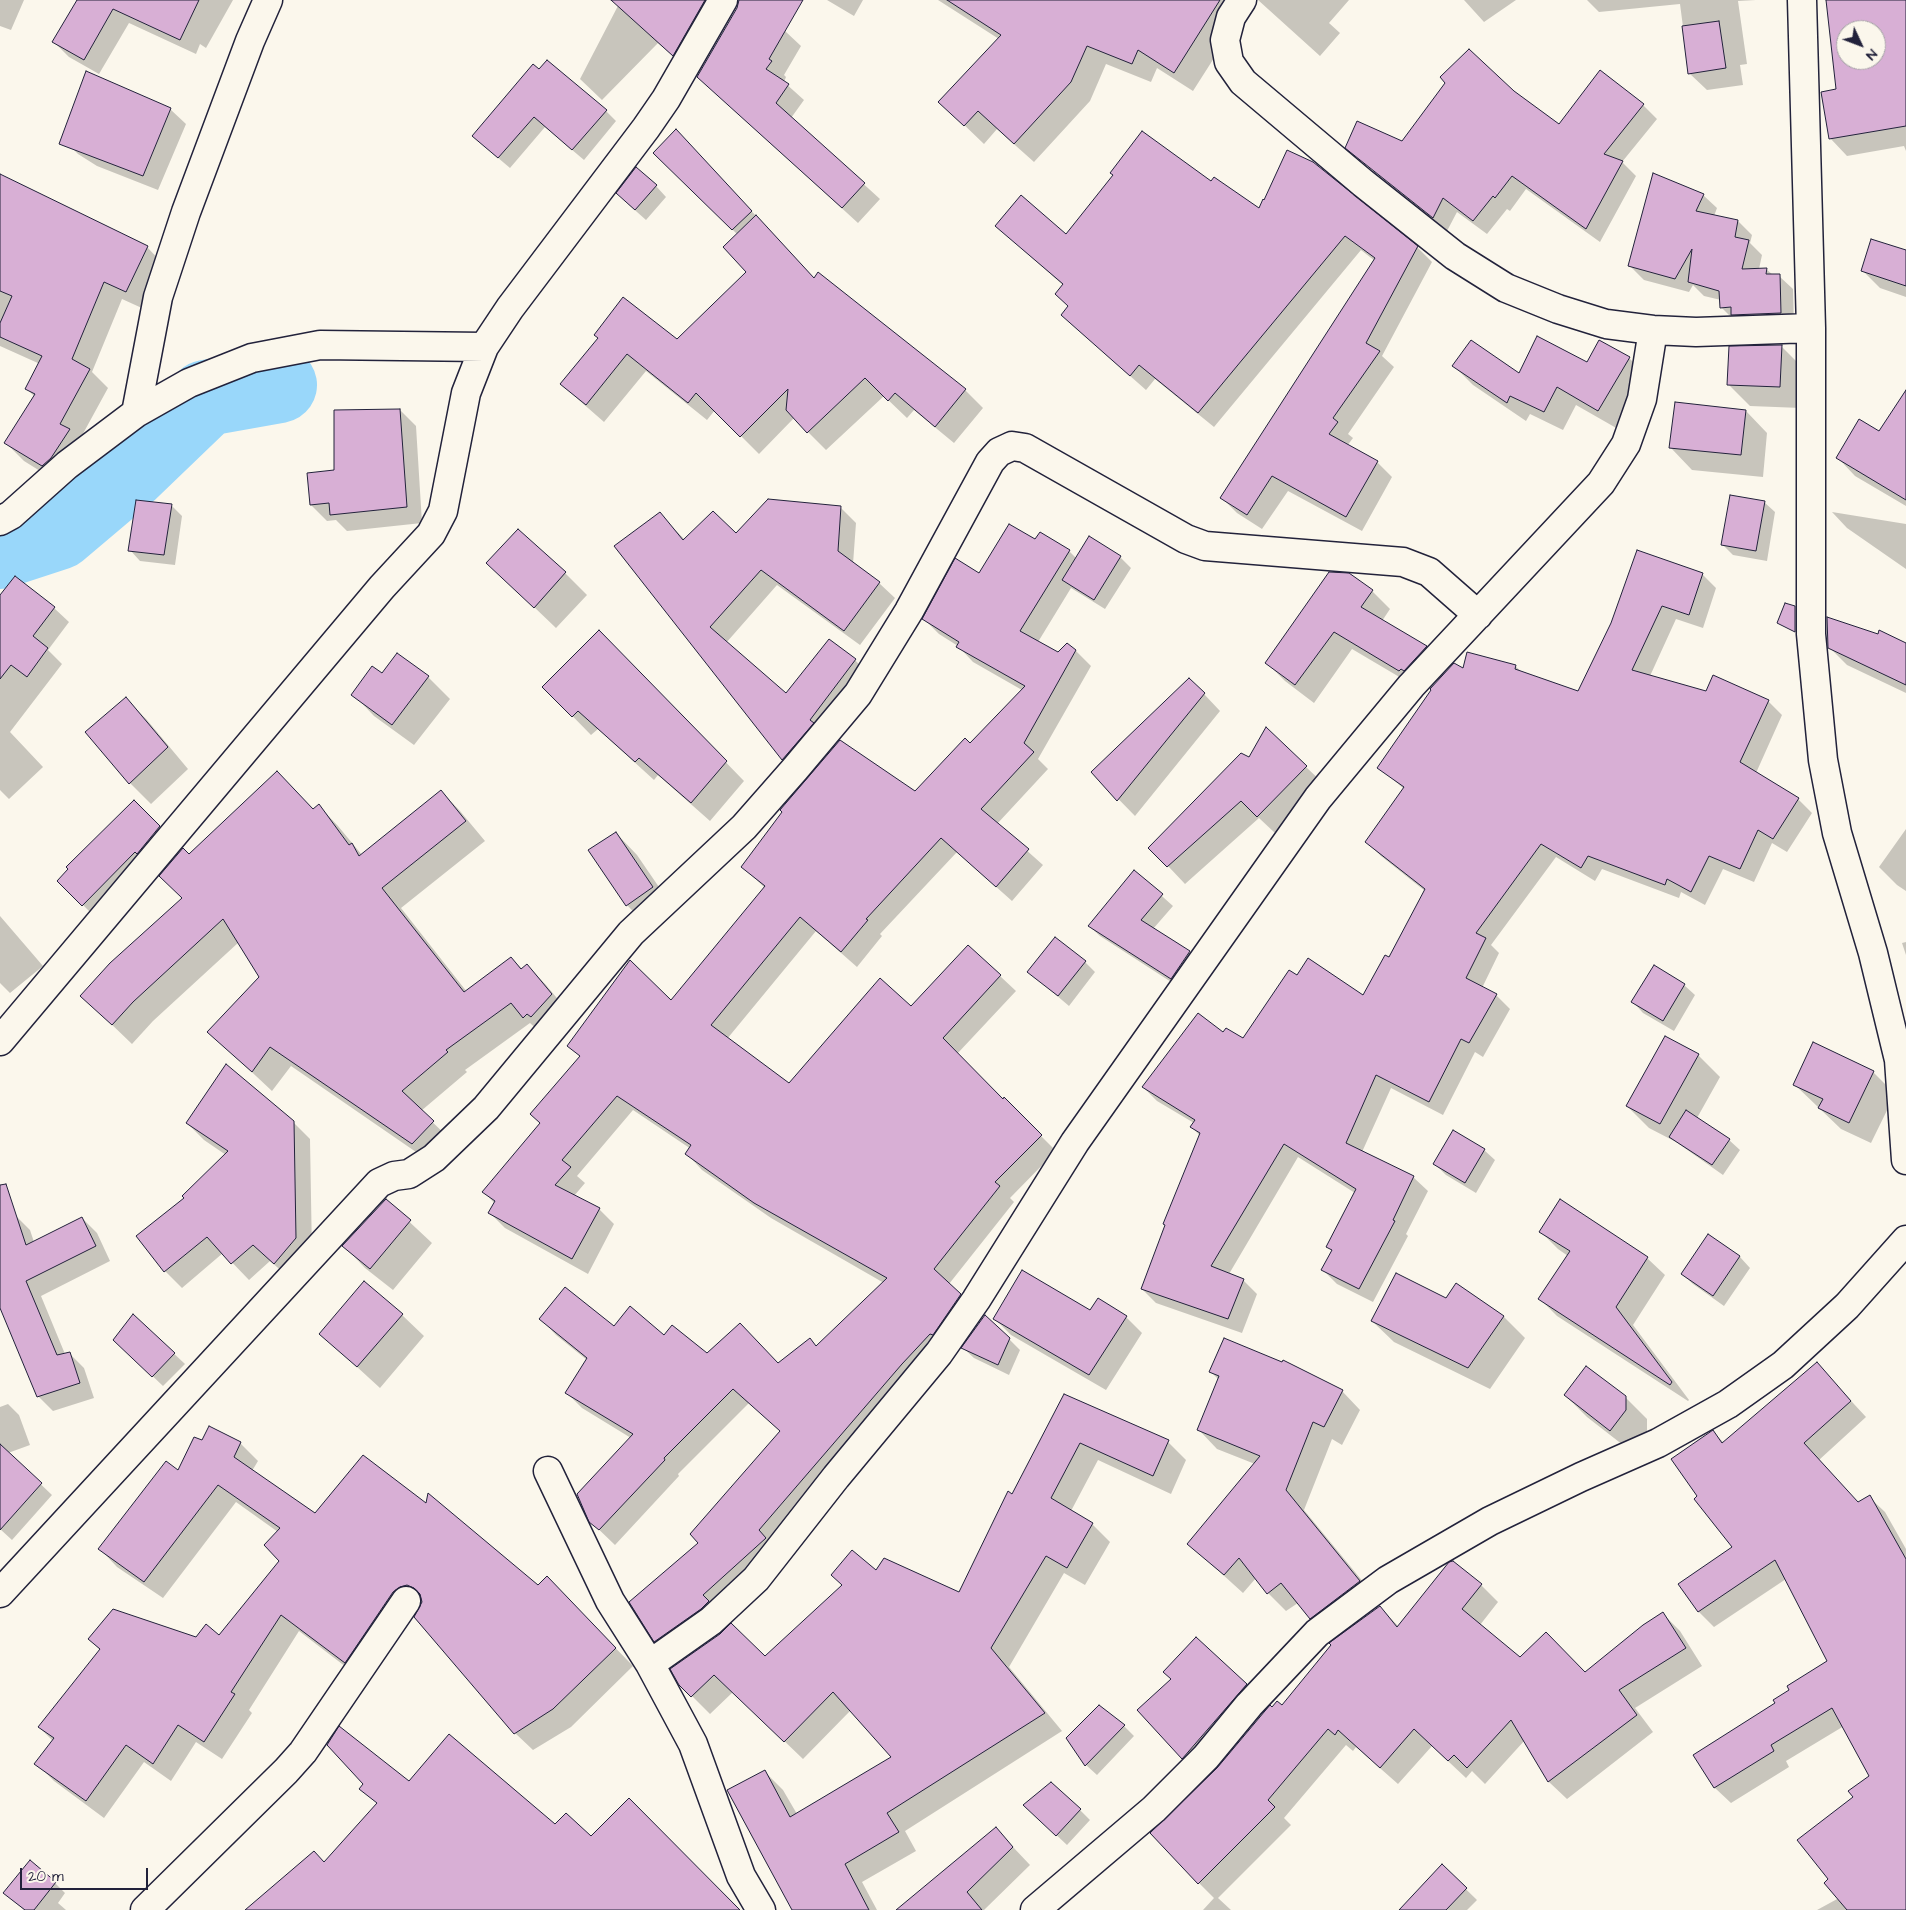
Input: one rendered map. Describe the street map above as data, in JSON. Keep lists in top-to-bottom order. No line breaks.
{"scale_bar":"20 m","north":"bottom right"}
